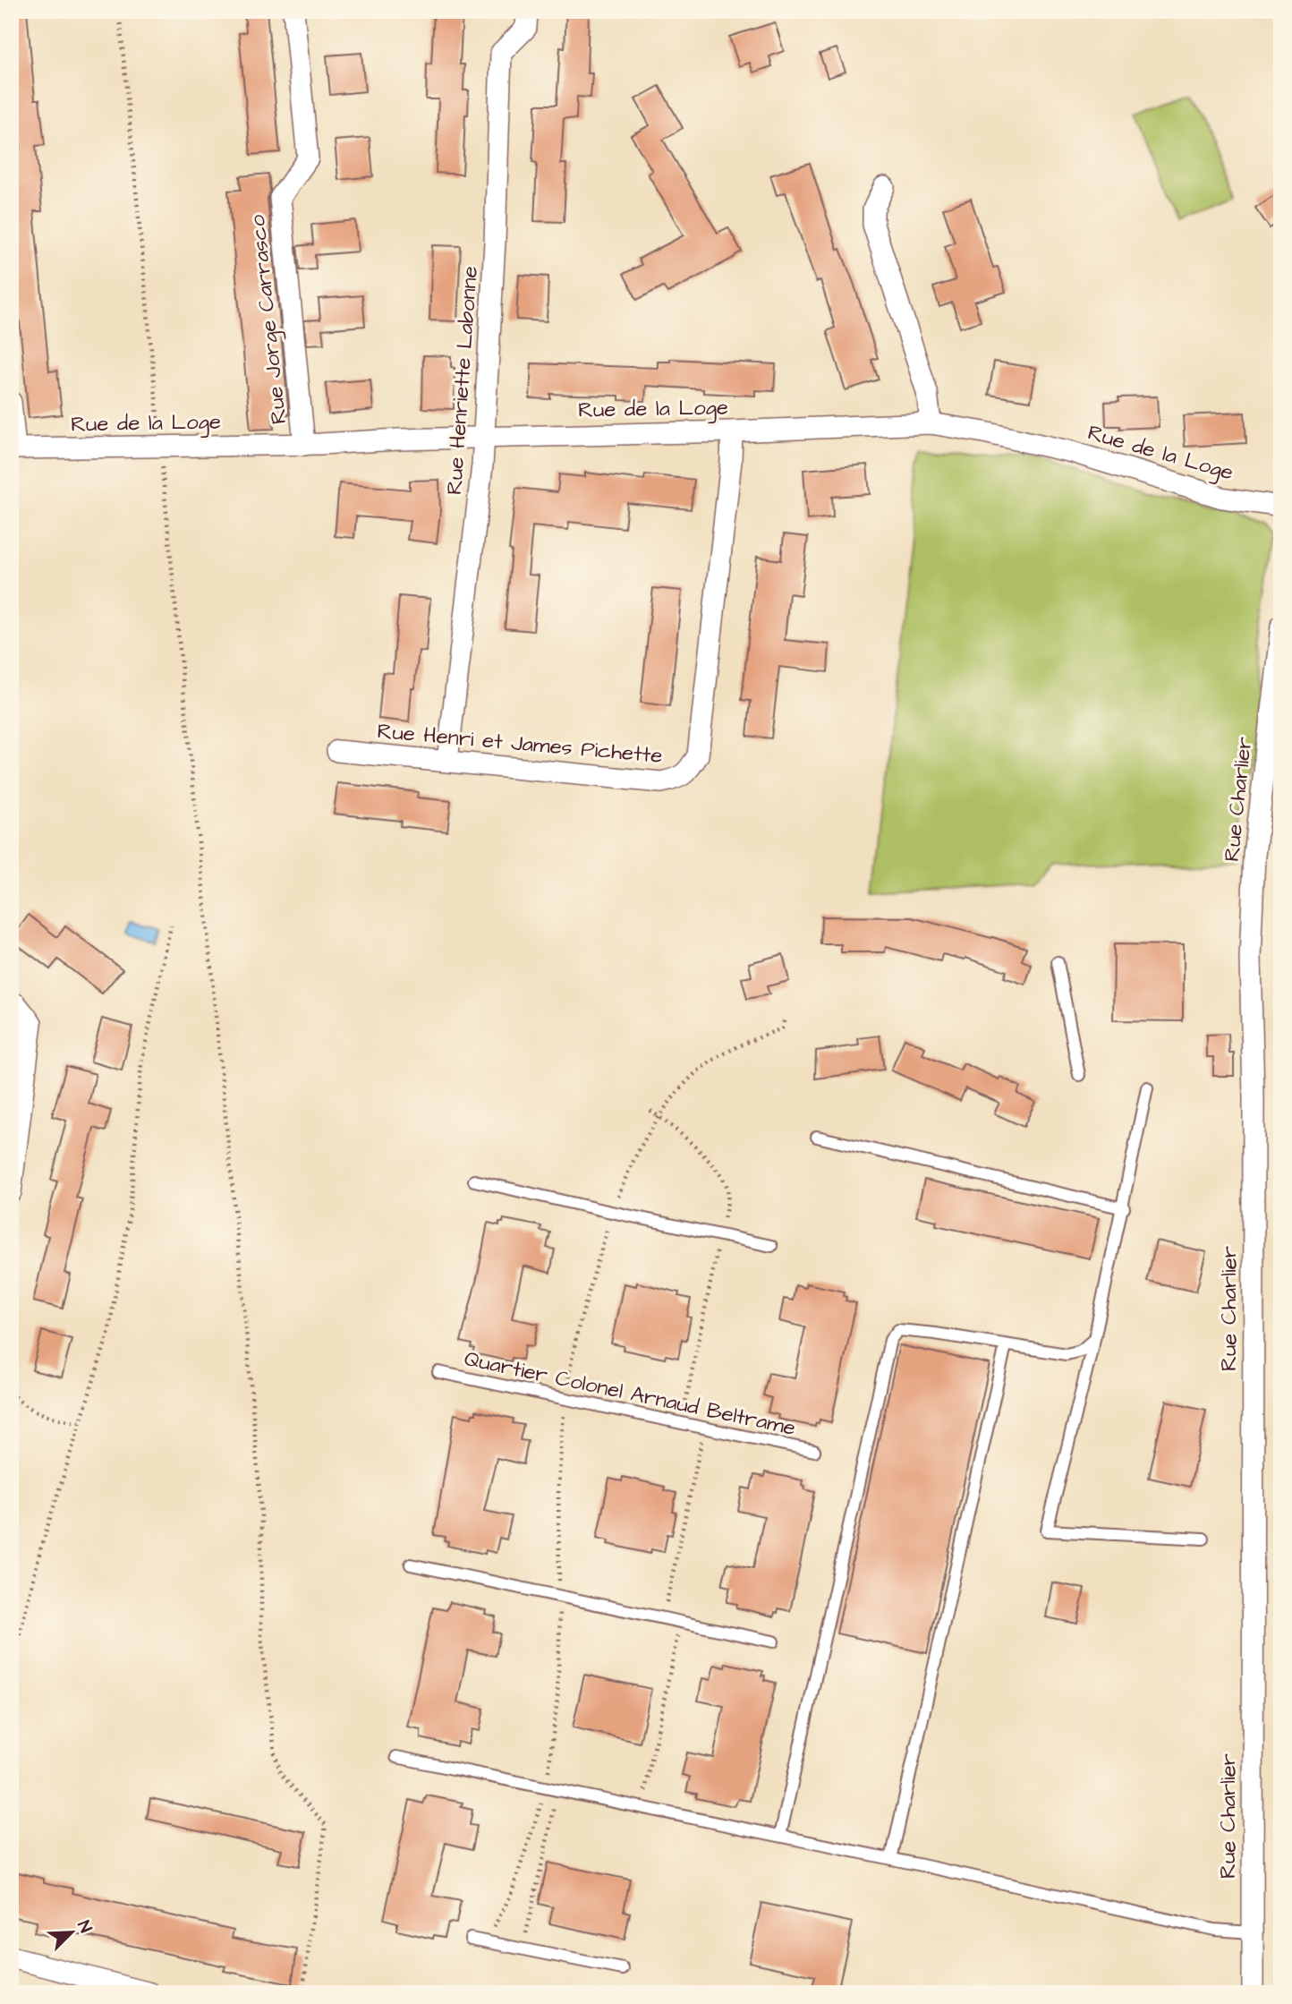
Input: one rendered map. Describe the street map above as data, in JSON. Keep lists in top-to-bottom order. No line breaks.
{"streets":{"street":["Rue Jorge Carrasco","Rue Henriette Labonne","Rue de la Loge","Rue Henri et James Pichette","Rue Charlier"],"lane":["Quartier Colonel Arnaud Beltrame"]},"crossings":[["Rue Jorge Carrasco","Rue de la Loge"],["Rue Henriette Labonne","Rue de la Loge"],["Rue Henriette Labonne","Rue Henri et James Pichette"],["Rue de la Loge","Rue Henri et James Pichette"]],"north":"top right"}
